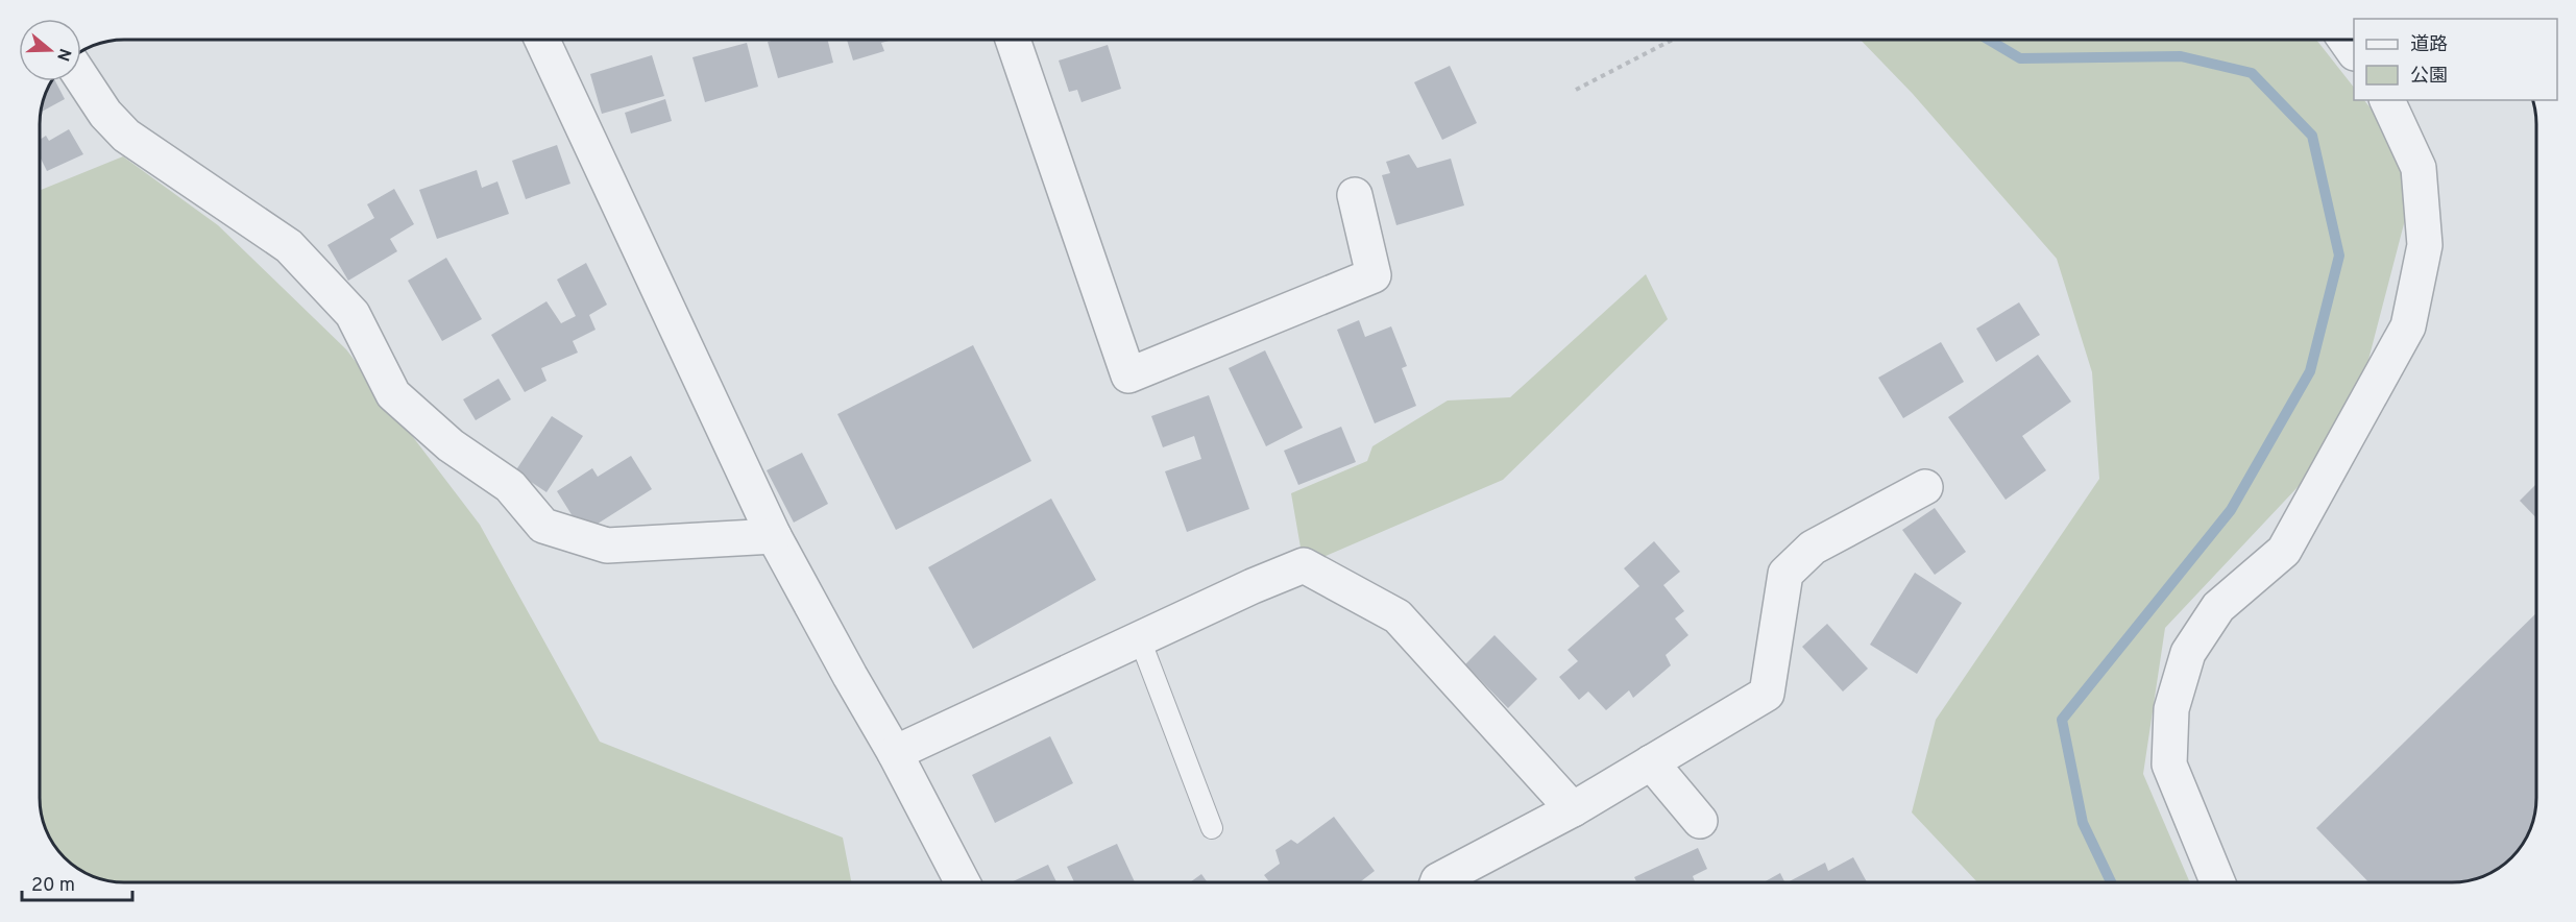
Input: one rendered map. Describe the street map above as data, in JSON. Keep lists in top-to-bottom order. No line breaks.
{"legend":["道路","公園"],"scale_bar":"20 m","north":"right"}
